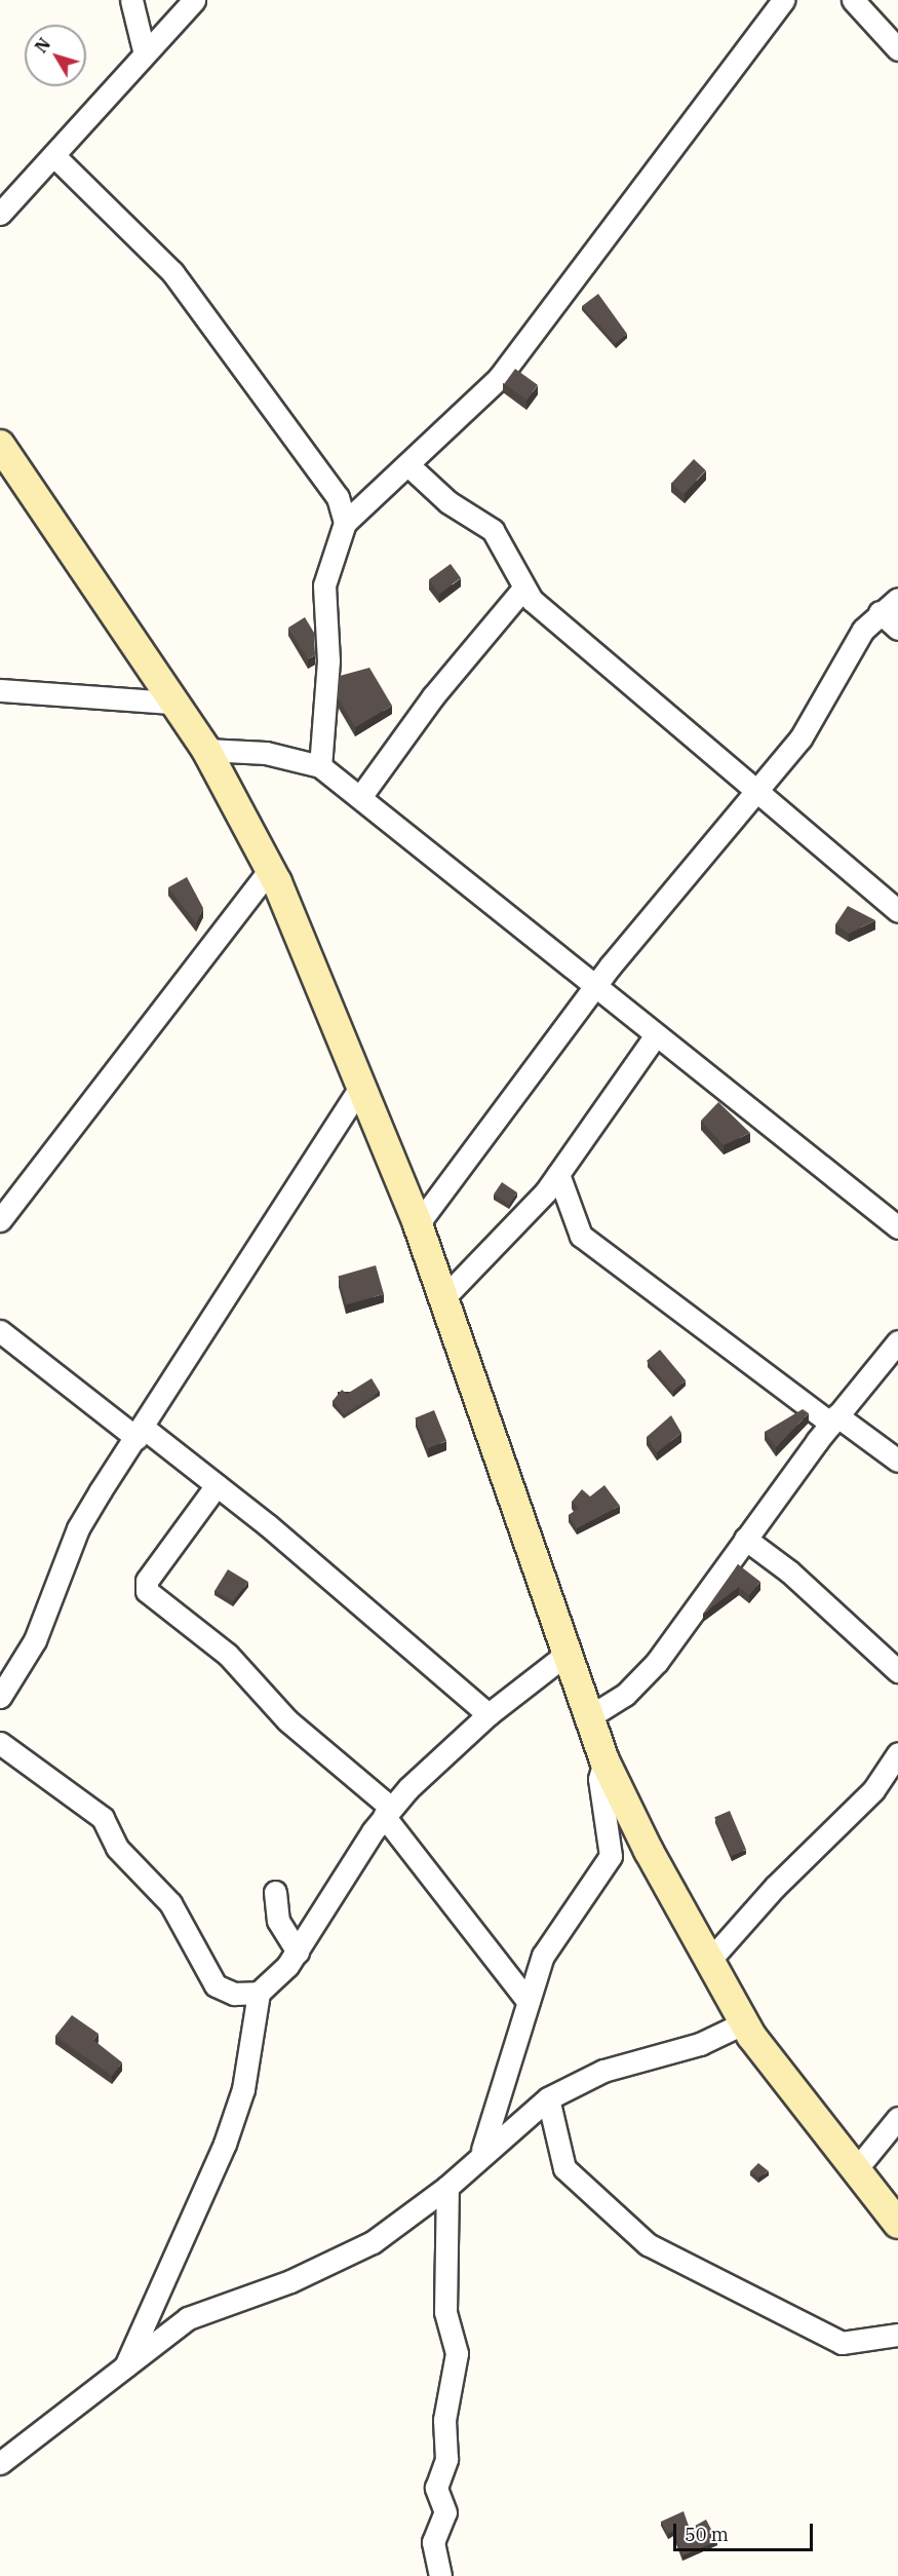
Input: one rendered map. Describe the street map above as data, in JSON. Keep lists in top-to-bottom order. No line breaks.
{"scale_bar":"50 m","north":"top left"}
